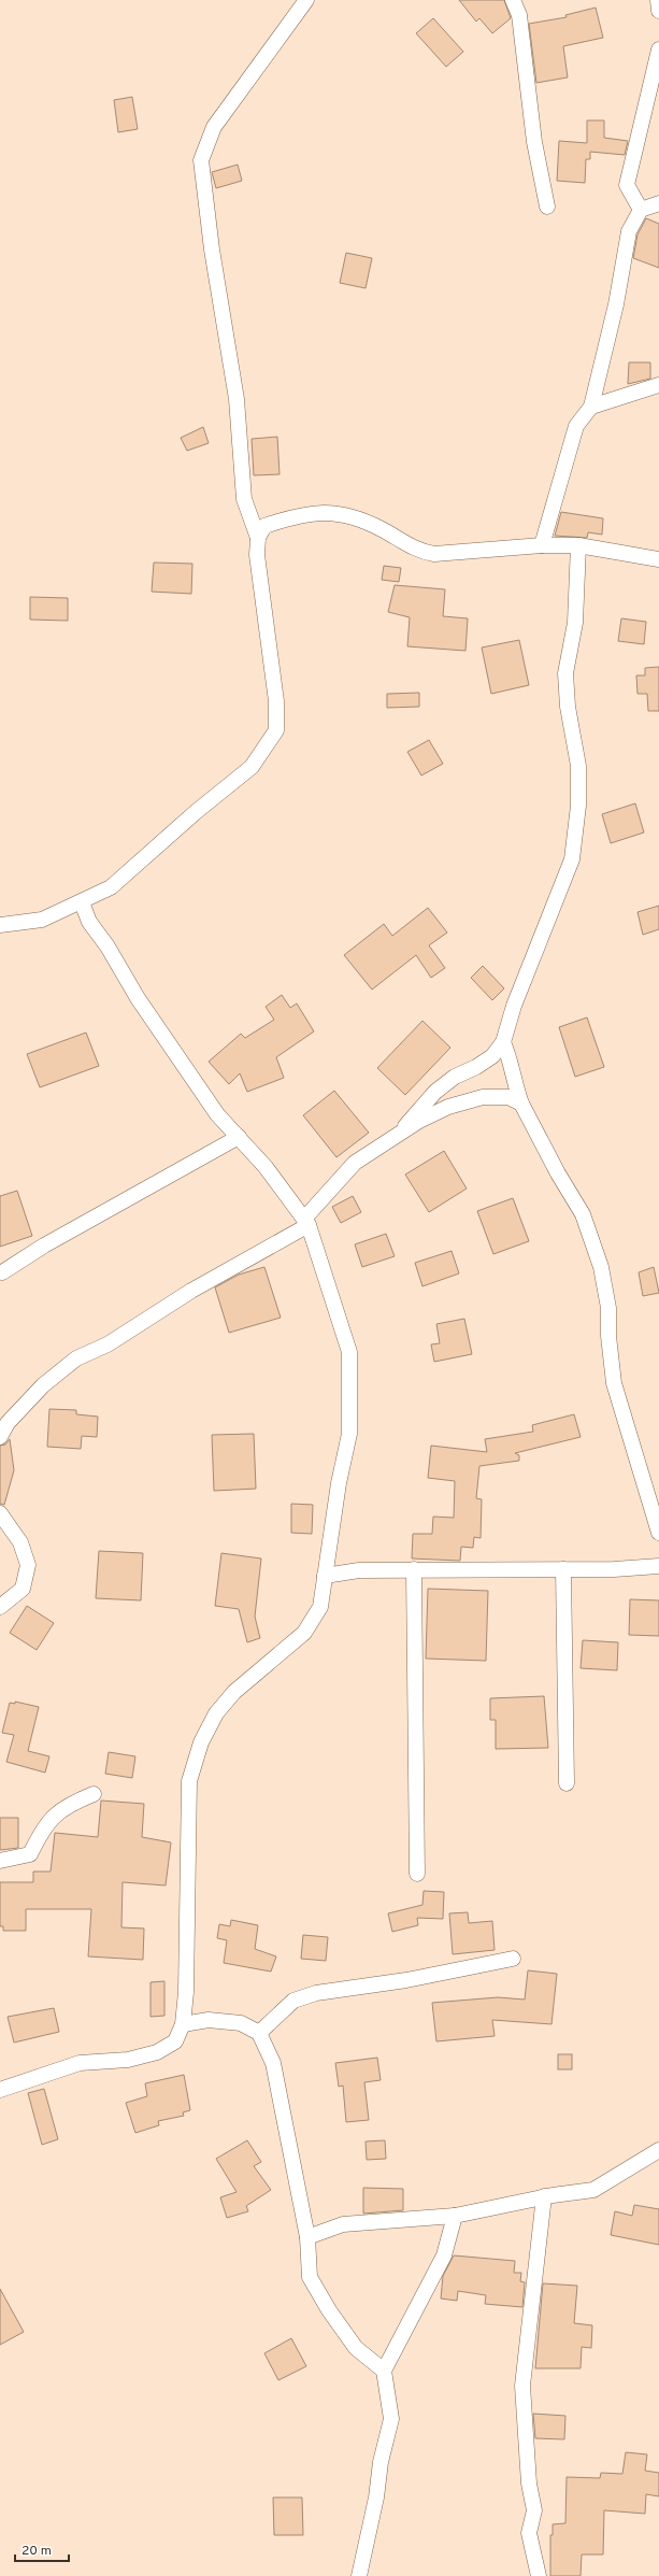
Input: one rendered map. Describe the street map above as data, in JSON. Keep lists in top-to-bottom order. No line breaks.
{"scale_bar":"20 m"}
